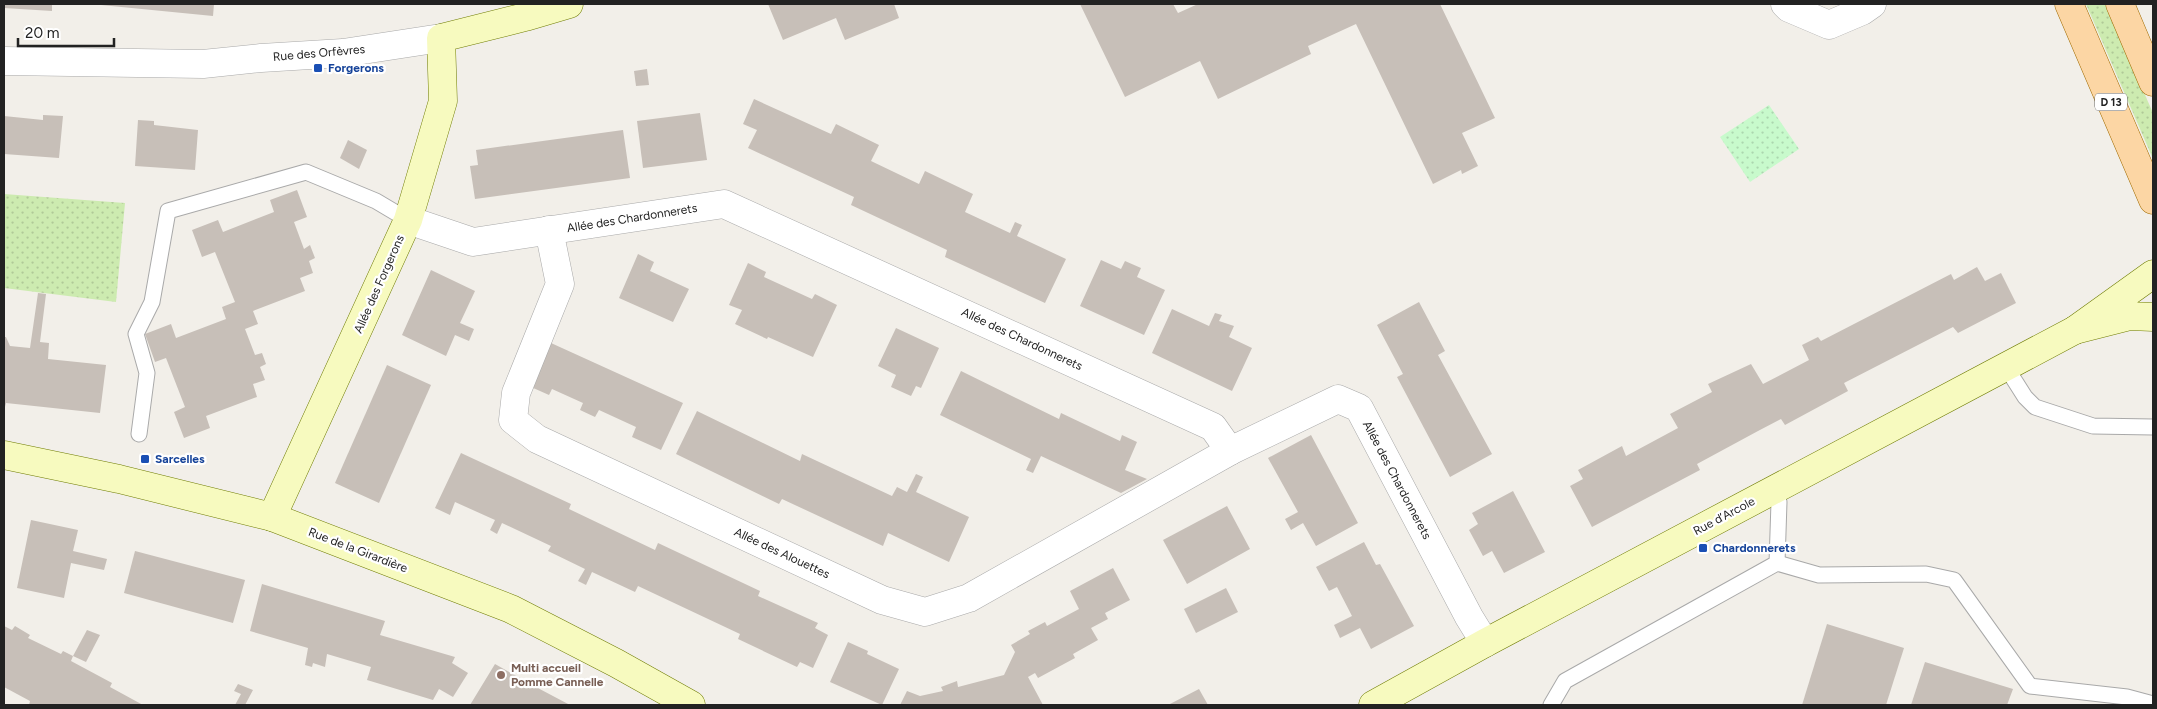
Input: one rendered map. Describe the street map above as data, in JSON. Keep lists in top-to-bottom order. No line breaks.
{"streets":{"main road":["D 13"],"street":["Rue des Orfèvres","Allée des Chardonnerets","Allée des Forgerons","Rue d’Arcole","Rue de la Girardière","Allée des Alouettes"]},"crossings":[["Rue des Orfèvres","Allée des Forgerons"],["Allée des Chardonnerets","Allée des Forgerons"],["Allée des Chardonnerets","Rue d’Arcole"],["Allée des Chardonnerets","Allée des Alouettes"],["Allée des Forgerons","Rue de la Girardière"]],"places":{"transit":["Forgerons","Sarcelles","Chardonnerets"],"other":["Multi accueil Pomme Cannelle"]},"scale_bar":"20 m"}
